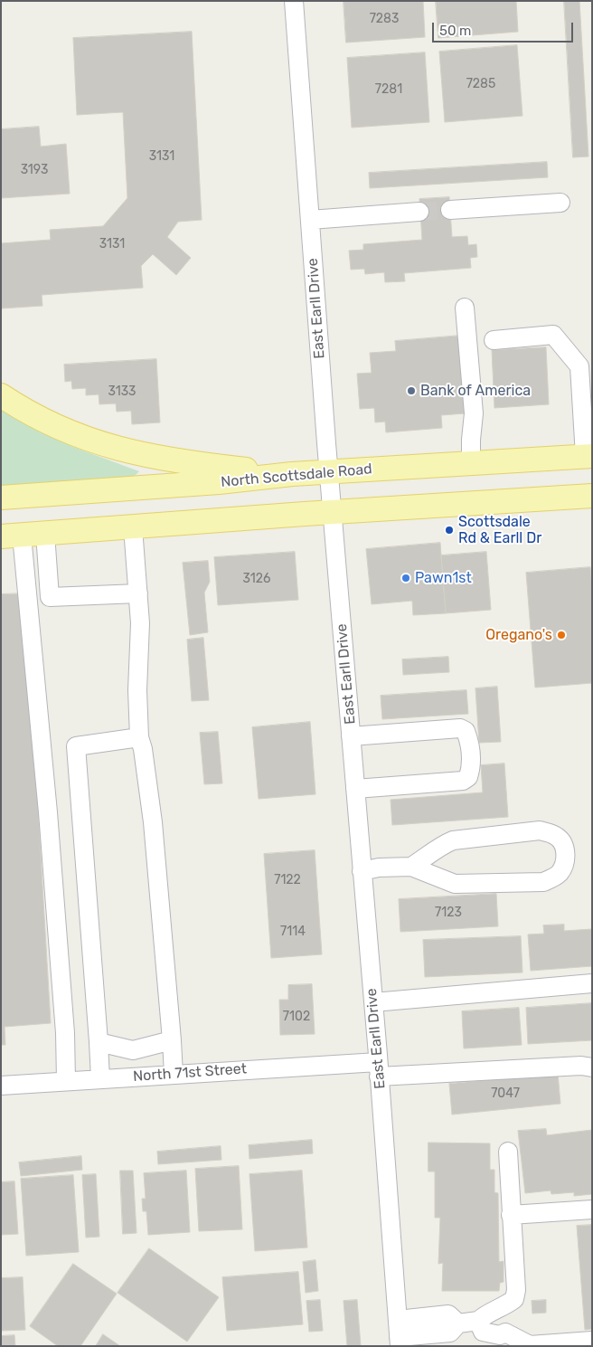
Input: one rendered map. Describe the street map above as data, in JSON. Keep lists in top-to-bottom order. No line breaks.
{"streets":{"main road":["North Scottsdale Road"],"street":["East Earll Drive","North 71st Street"]},"crossings":[["East Earll Drive","North Scottsdale Road"],["East Earll Drive","North 71st Street"]],"places":["Bank of America","Scottsdale Rd & Earll Dr","Pawn1st","Oregano's"],"house_numbers":["7283","7285","7281","3131","3193","3131","3133","3126","7122","7123","7114","7102","7047"],"scale_bar":"50 m"}
